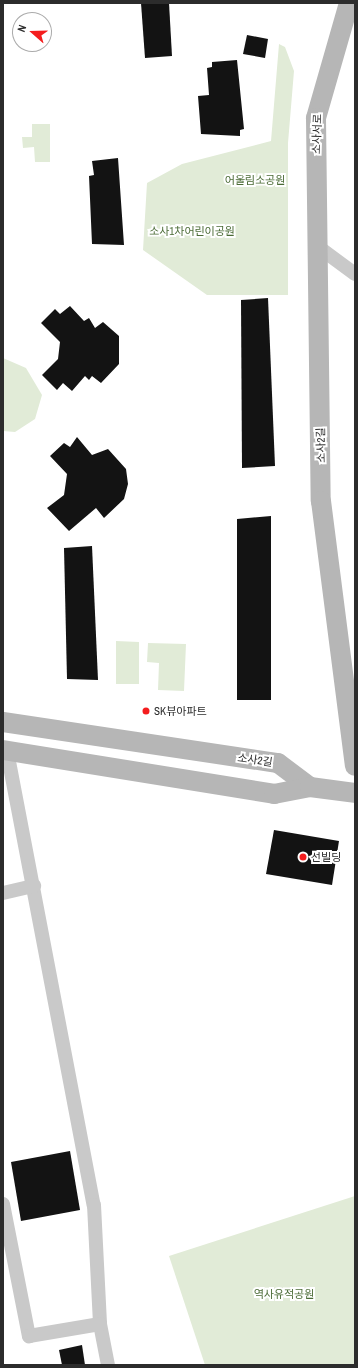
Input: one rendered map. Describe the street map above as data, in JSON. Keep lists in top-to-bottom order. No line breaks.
{"streets":{"street":["소사서로","소사2길"]},"crossings":[["소사서로","소사2길"]],"parks":["어울림소공원","소사1차어린이공원","역사유적공원"],"places":["SK뷰아파트","선빌딩"],"north":"left"}
